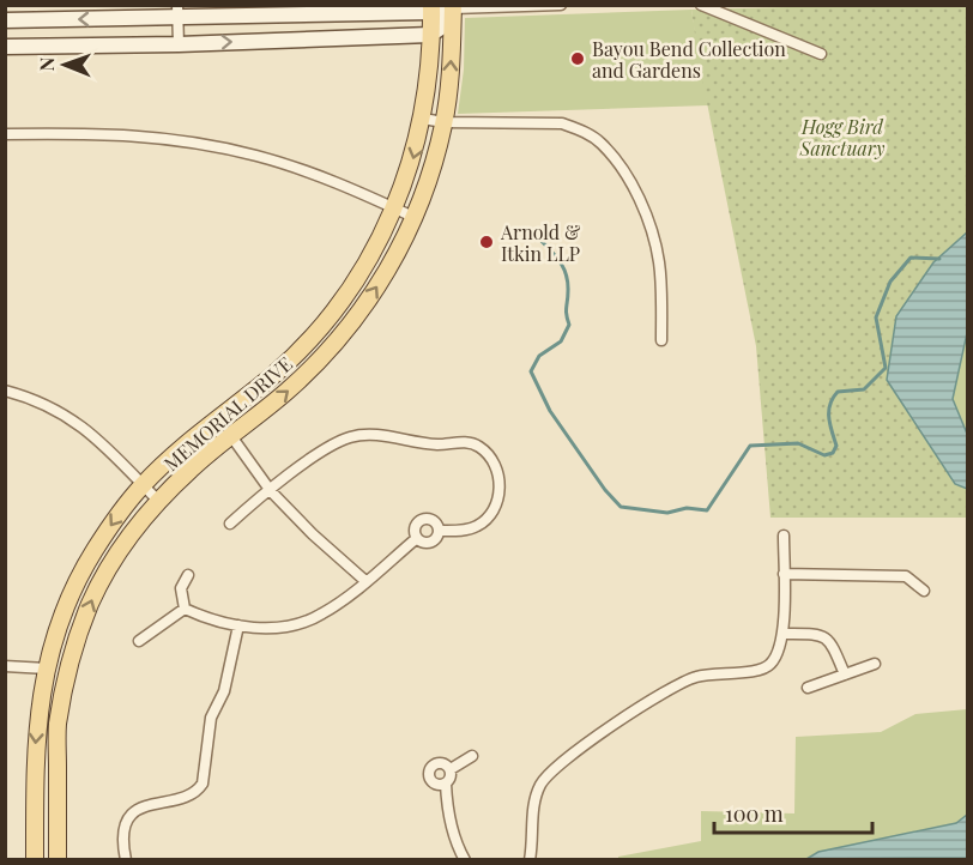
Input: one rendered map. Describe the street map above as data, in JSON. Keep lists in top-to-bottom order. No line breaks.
{"streets":{"main road":["MEMORIAL DRIVE"]},"parks":["Hogg Bird Sanctuary"],"places":["Bayou Bend Collection and Gardens","Arnold & Itkin LLP"],"scale_bar":"100 m","north":"left"}
